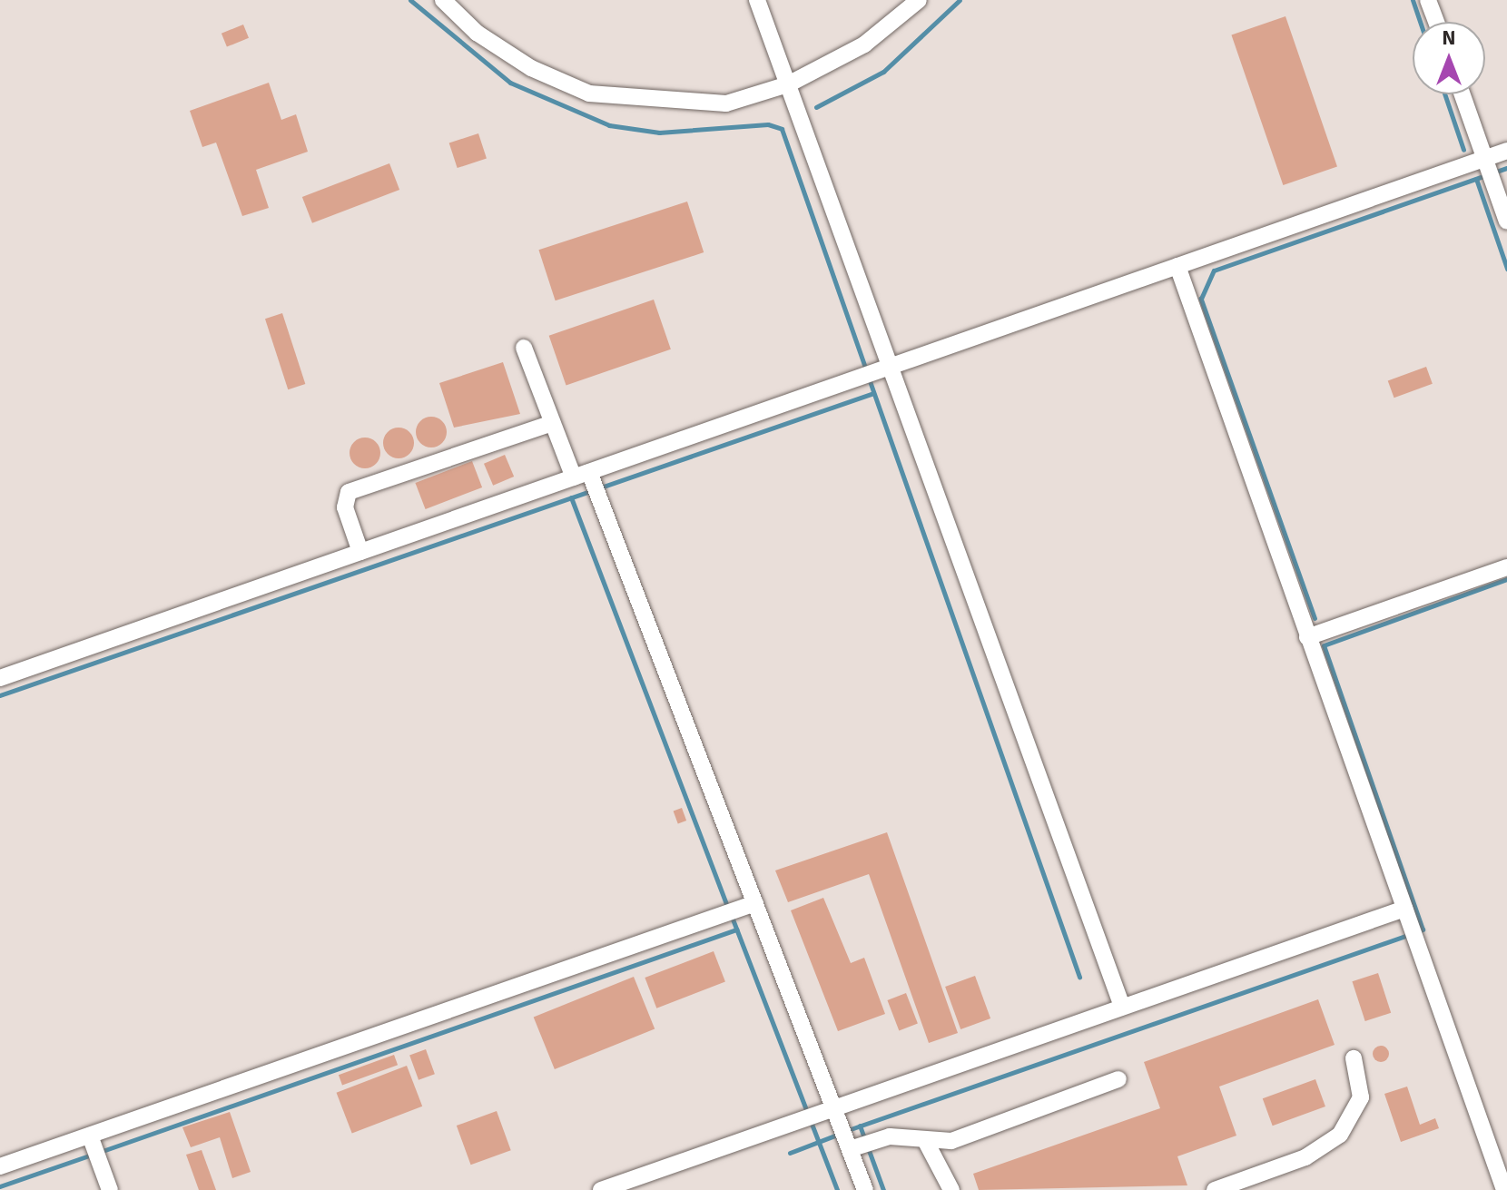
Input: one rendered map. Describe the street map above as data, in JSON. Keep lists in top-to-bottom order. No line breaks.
{"north":"top"}
